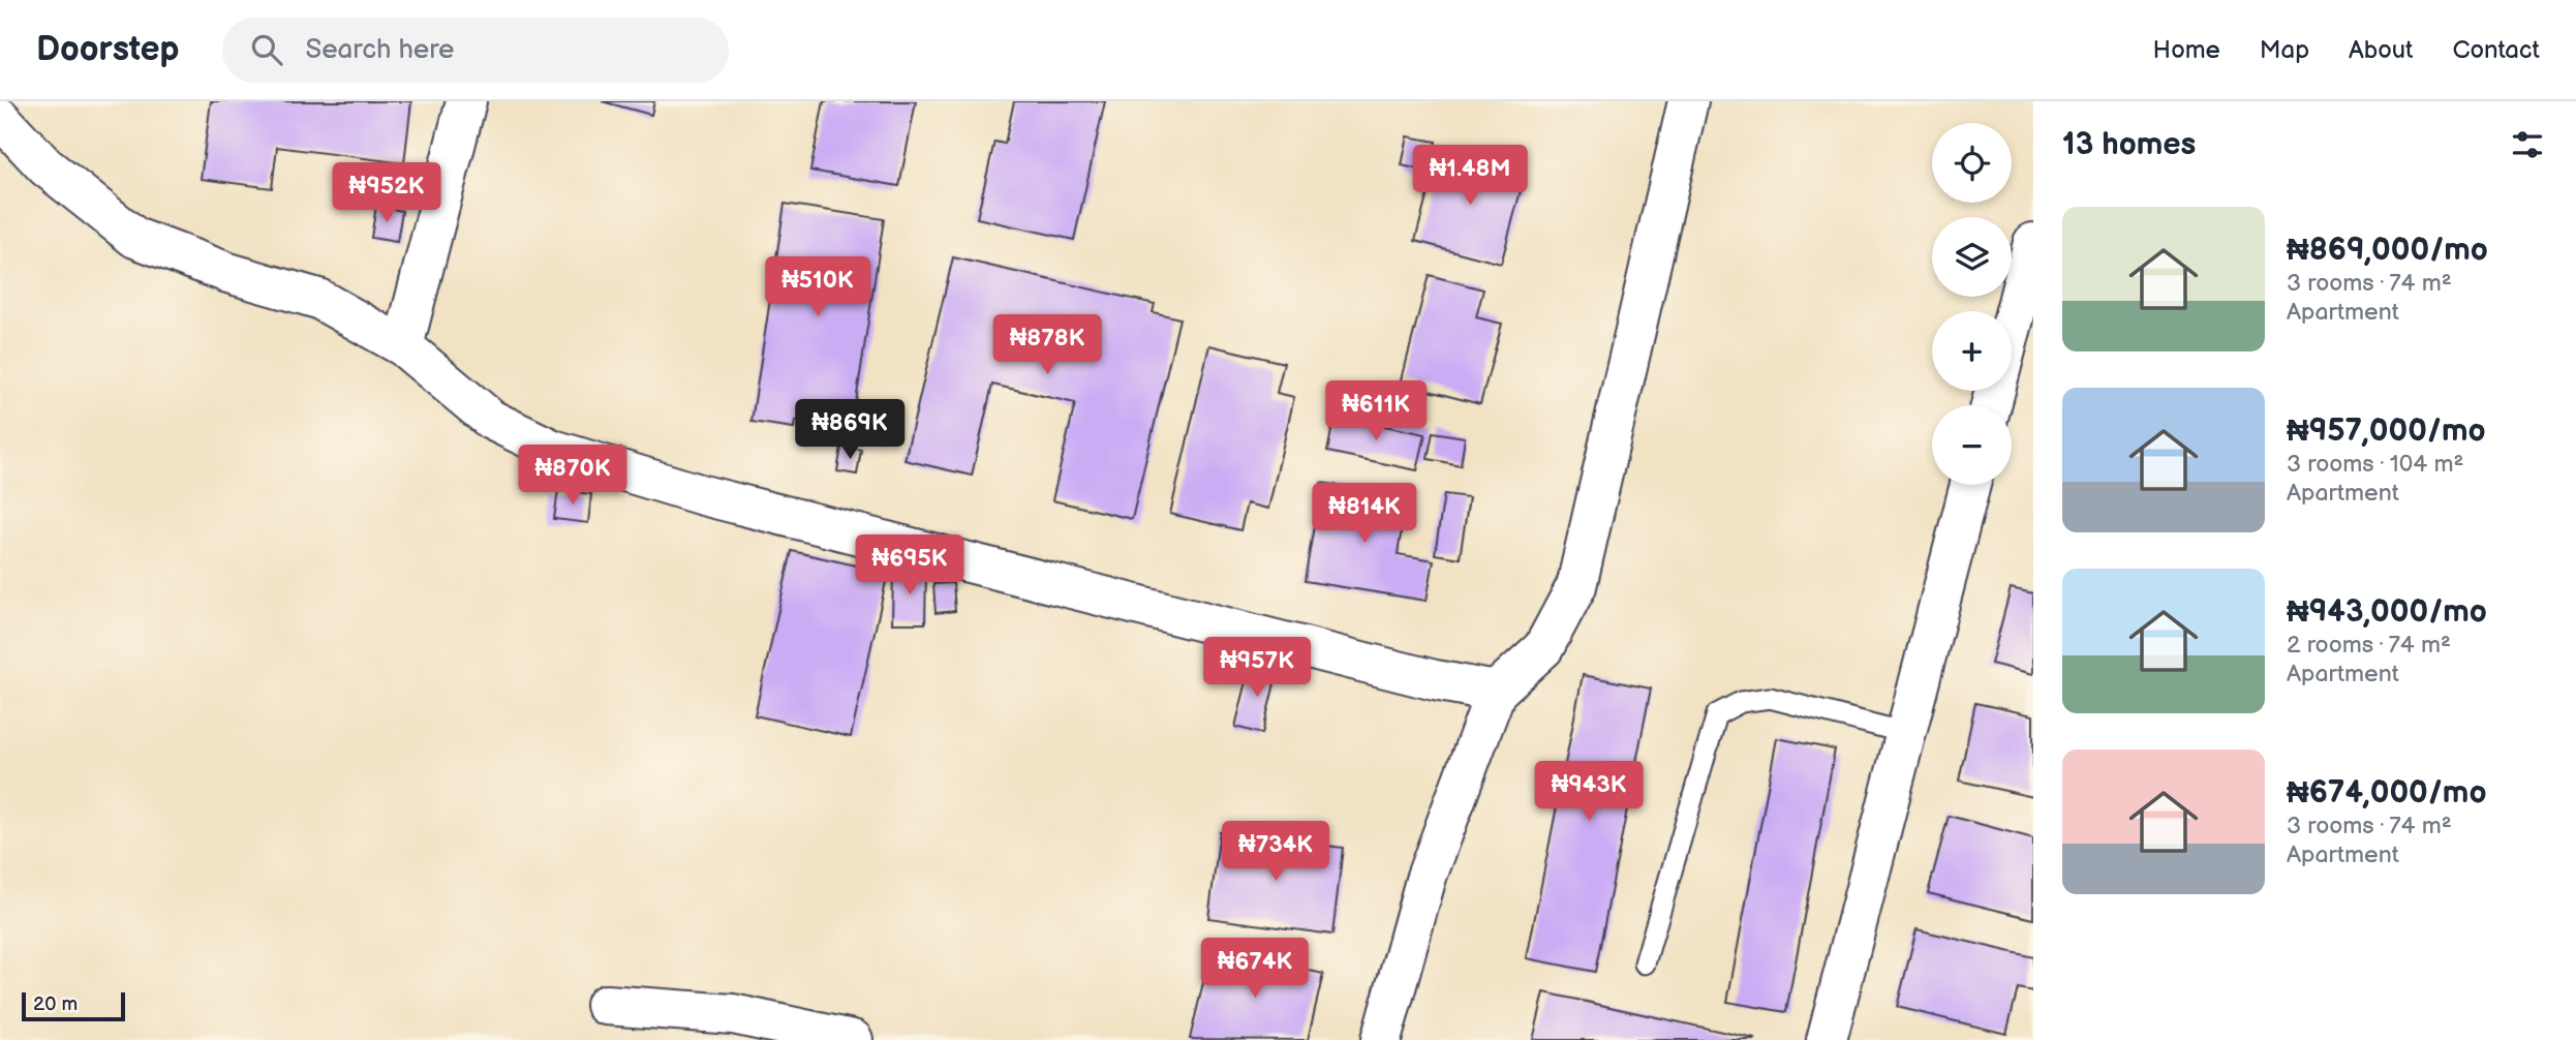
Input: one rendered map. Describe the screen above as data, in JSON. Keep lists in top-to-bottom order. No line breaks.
{"scale_bar":"20 m","page":{"header":"Doorstep","search":"Search here","nav":["Home","Map","About","Contact"],"heading":"13 homes","map_buttons":["+","−"],"price":["₦1.48M","₦952K","₦510K","₦878K","₦611K","₦869K","₦870K","₦814K","₦695K","₦957K","₦943K","₦734K","₦674K"],"list":[{"name":"₦869,000/mo","note":"3 rooms · 74 m² · Apartment"},{"name":"₦957,000/mo","note":"3 rooms · 104 m² · Apartment"},{"name":"₦943,000/mo","note":"2 rooms · 74 m² · Apartment"},{"name":"₦674,000/mo","note":"3 rooms · 74 m² · Apartment"}],"scale":"20 m"}}
